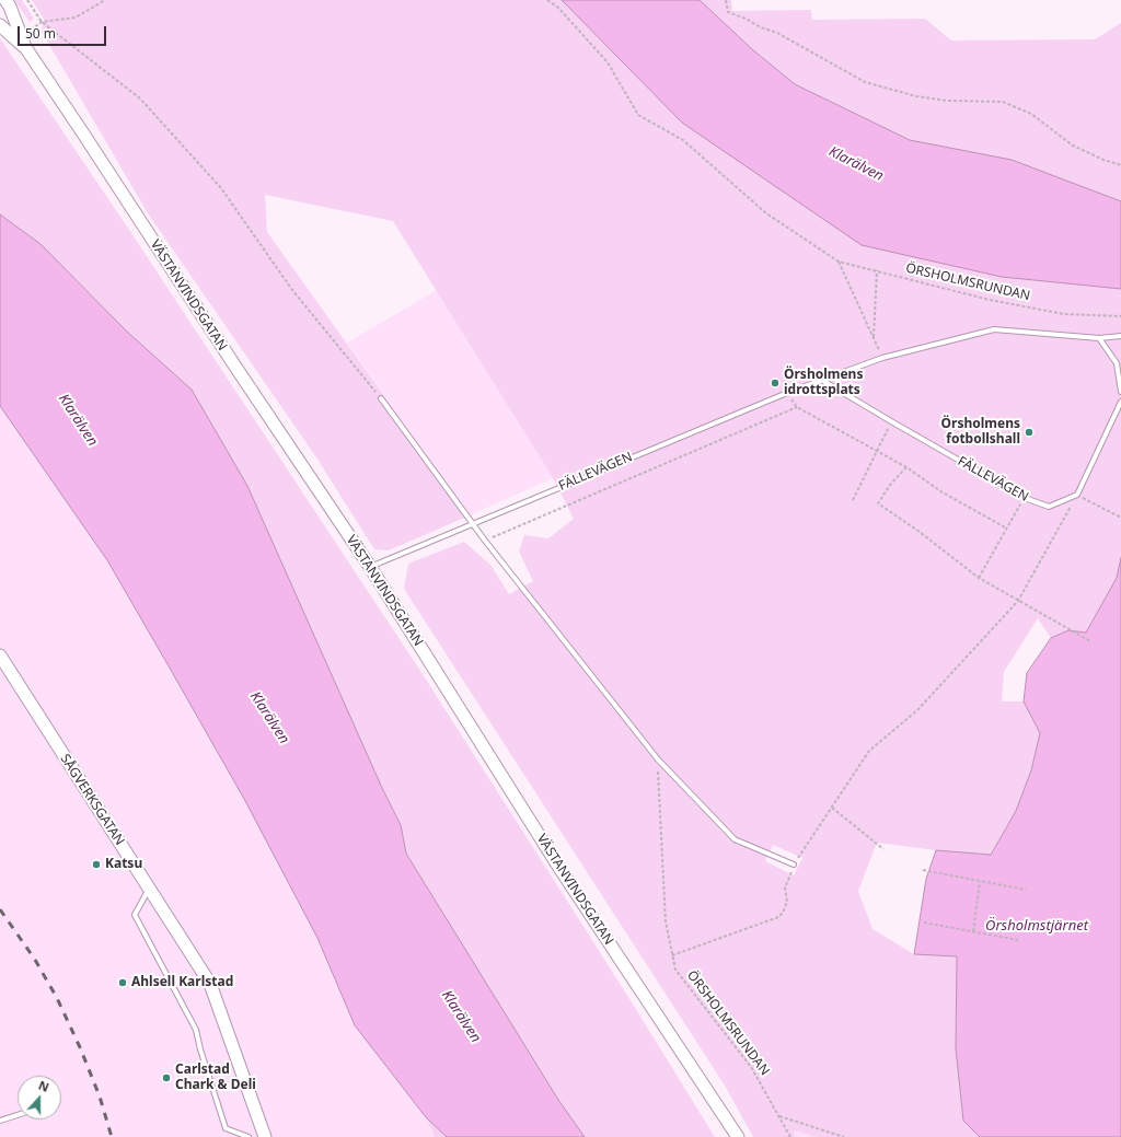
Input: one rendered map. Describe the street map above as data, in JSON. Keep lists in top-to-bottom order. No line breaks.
{"streets":{"street":["VÄSTANVINDSGATAN","SÅGVERKSGATAN"],"lane":["FÄLLEVÄGEN"],"path":["ÖRSHOLMSRUNDAN"]},"crossings":[["VÄSTANVINDSGATAN","FÄLLEVÄGEN"]],"water":["Klarälven","Örsholmstjärnet"],"places":["Örsholmens idrottsplats","Örsholmens fotbollshall","Katsu","Ahlsell Karlstad","Carlstad Chark & Deli"],"scale_bar":"50 m","north":"top"}
